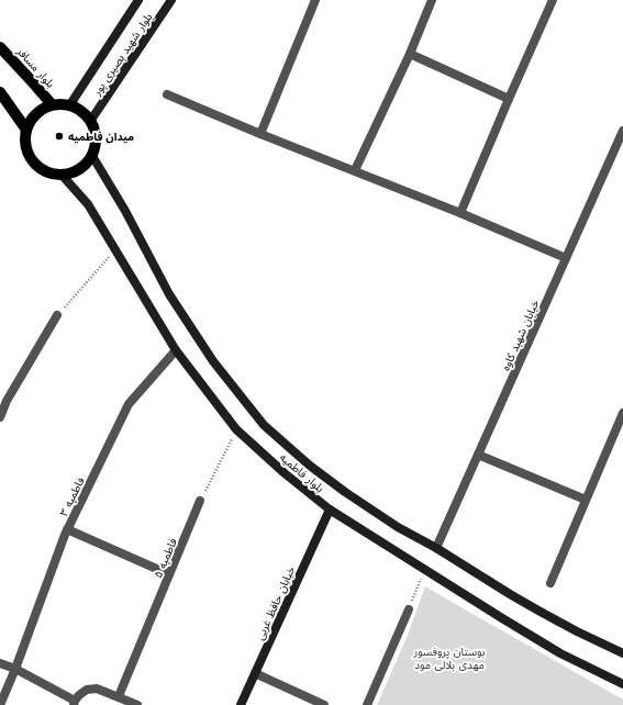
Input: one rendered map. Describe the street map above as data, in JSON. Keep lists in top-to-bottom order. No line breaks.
{"streets":{"main road":["بلوار شهید بصیری پور","بلوار مسافر","بلوار فاطمیه","خیابان حافظ غربی"],"street":["خیابان شهید کاوه","فاطمیه ۳","فاطمیه ۵"]},"crossings":[["بلوار شهید بصیری پور","بلوار مسافر"],["بلوار شهید بصیری پور","بلوار فاطمیه"],["بلوار مسافر","بلوار فاطمیه"],["خیابان شهید کاوه","بلوار فاطمیه"],["بلوار فاطمیه","فاطمیه ۳"],["بلوار فاطمیه","خیابان حافظ غربی"]],"parks":["بوستان پروفسور مهدی بلالی مود"],"places":["میدان فاطمیه"]}
